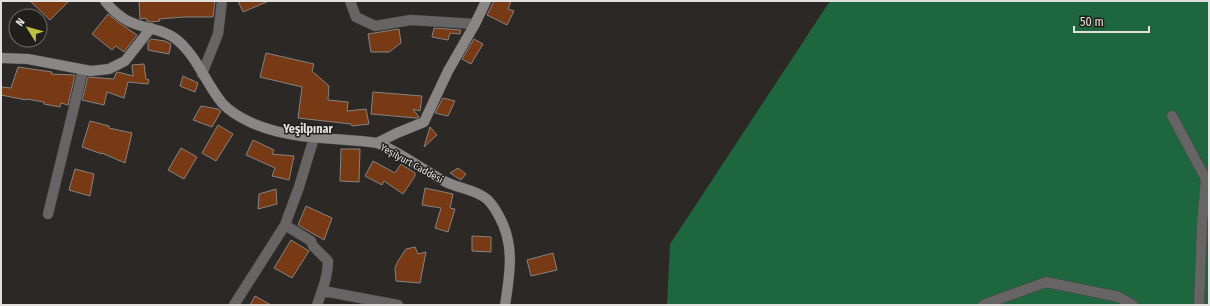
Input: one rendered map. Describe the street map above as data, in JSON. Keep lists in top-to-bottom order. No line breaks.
{"streets":{"main road":["Yeşilyurt Caddesi"]},"districts":["Yeşilpınar"],"scale_bar":"50 m","north":"top left"}
